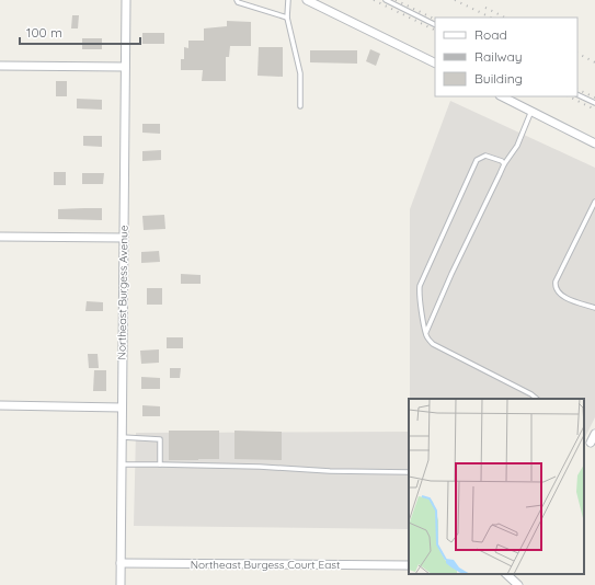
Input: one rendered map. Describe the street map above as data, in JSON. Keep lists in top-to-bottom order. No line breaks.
{"streets":{"street":["Northeast Burgess Avenue","Northeast Burgess Court East"]},"crossings":[["Northeast Burgess Avenue","Northeast Burgess Court East"]],"legend":["Road","Railway","Building"],"scale_bar":"100 m"}
